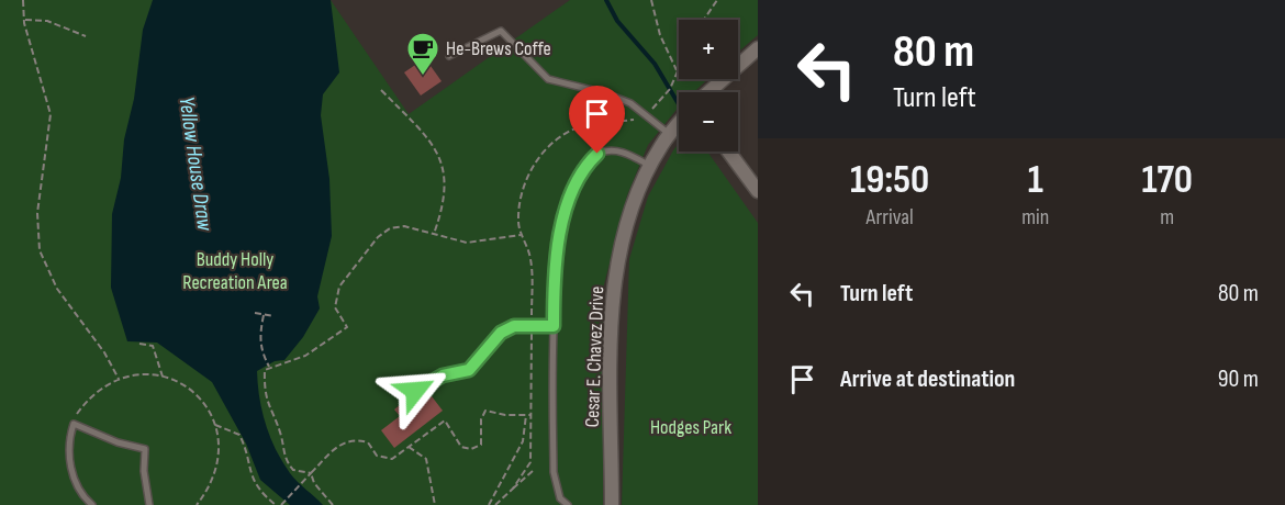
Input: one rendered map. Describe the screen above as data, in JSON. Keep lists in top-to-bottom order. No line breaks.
{"streets":{"street":["Cesar E. Chavez Drive"]},"water":["Yellow House Draw"],"parks":["Buddy Holly Recreation Area","Hodges Park"],"places":{"cafe":["He-Brews Coffe"]},"page":{"turn":["80 m","Turn left"],"map_buttons":["+","−"],"eta":["19:50","Arrival","1","min","170","m"],"list":[{"name":"Turn left","value":"80 m"},{"name":"Arrive at destination","value":"90 m"}]}}
